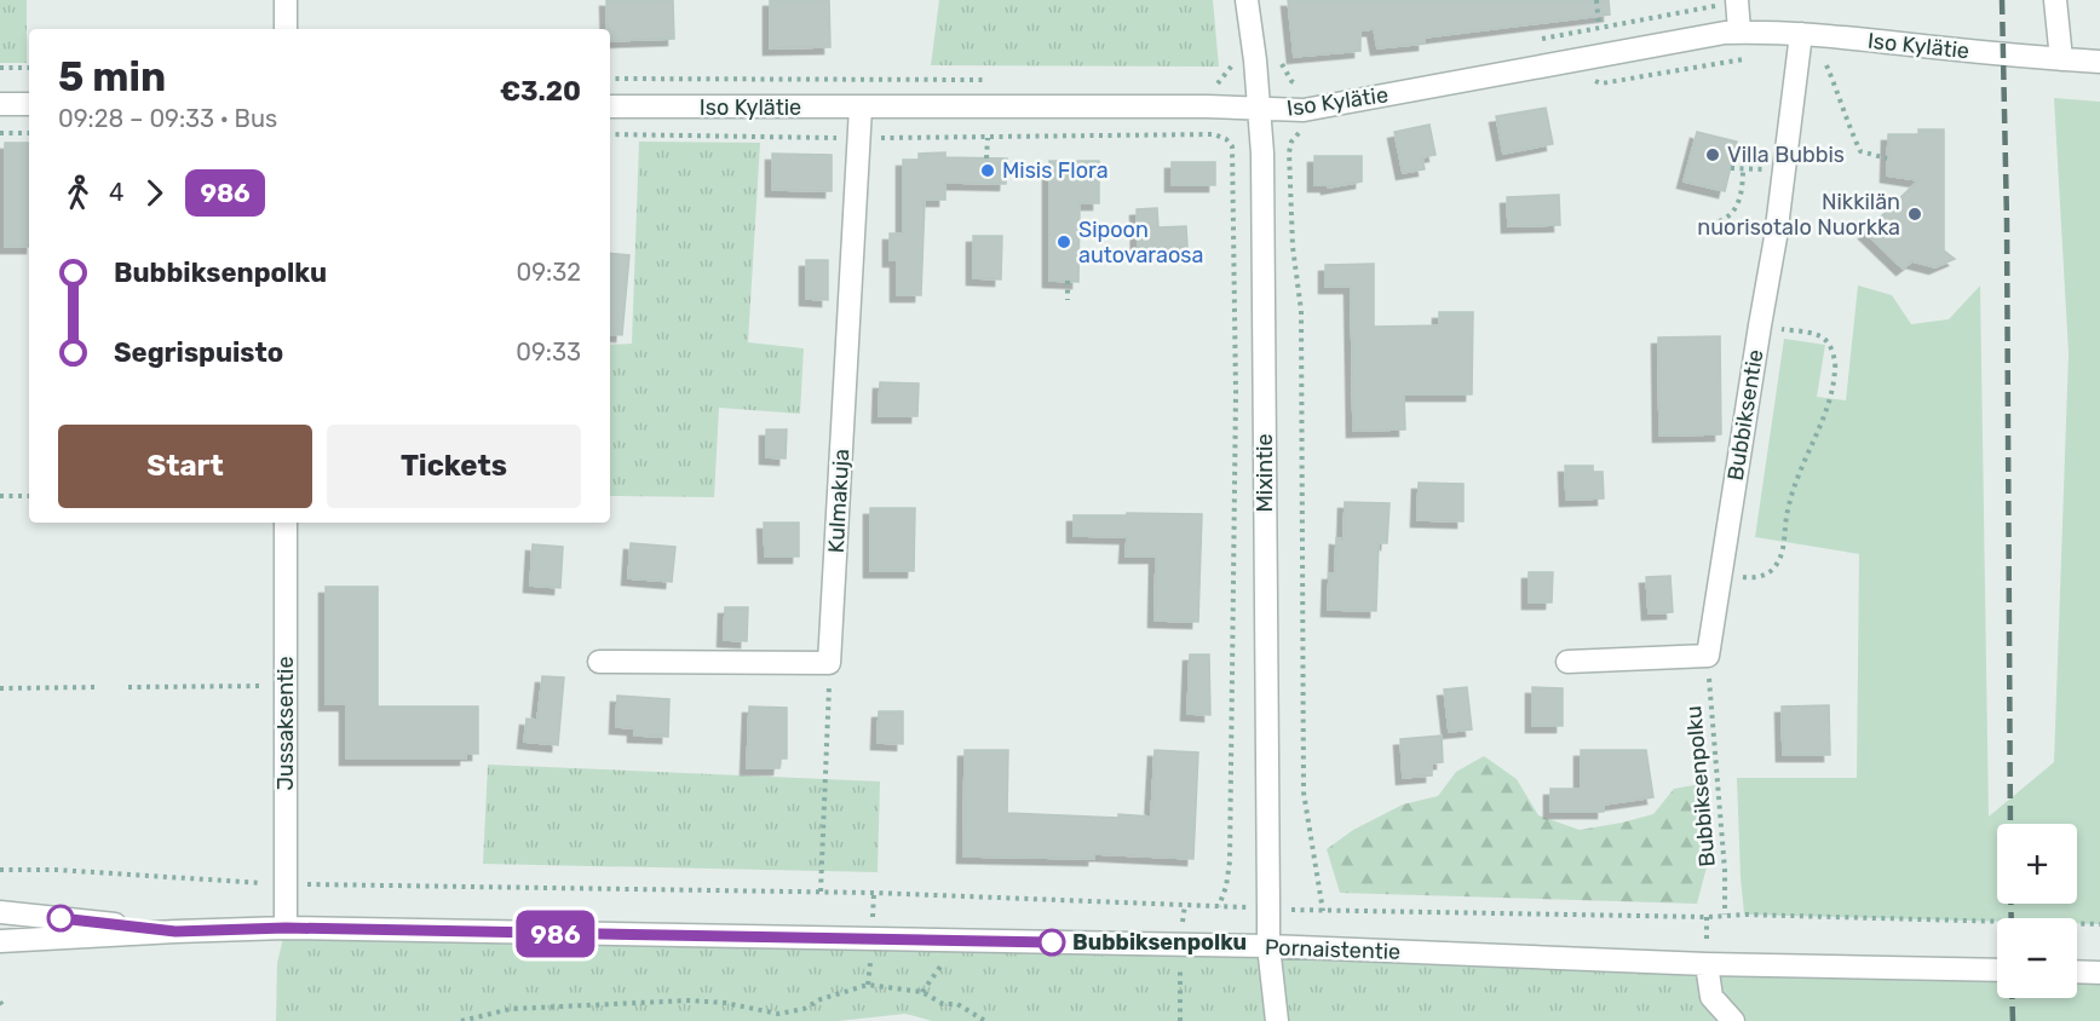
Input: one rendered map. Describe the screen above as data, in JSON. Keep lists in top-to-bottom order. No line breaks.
{"streets":{"street":["Iso Kylätie","Bubbiksentie","Mixintie","Kulmakuja","Jussaksentie","Pornaistentie"],"path":["Bubbiksenpolku"]},"crossings":[["Iso Kylätie","Bubbiksentie"],["Iso Kylätie","Mixintie"],["Iso Kylätie","Kulmakuja"],["Bubbiksentie","Bubbiksenpolku"],["Mixintie","Pornaistentie"],["Jussaksentie","Pornaistentie"]],"places":["Villa Bubbis","Misis Flora","Nikkilän nuorisotalo Nuorkka","Sipoon autovaraosa","Bubbiksenpolku"],"lines":["bus line 986"],"page":{"on_map":"986","heading":["5 min","09:28 – 09:33 · Bus","€3.20"],"legs":["4","986"],"list":[{"name":"Bubbiksenpolku","value":"09:32"},{"name":"Segrispuisto","value":"09:33"}],"buttons":["Start","Tickets"],"map_buttons":["+","−"]}}
